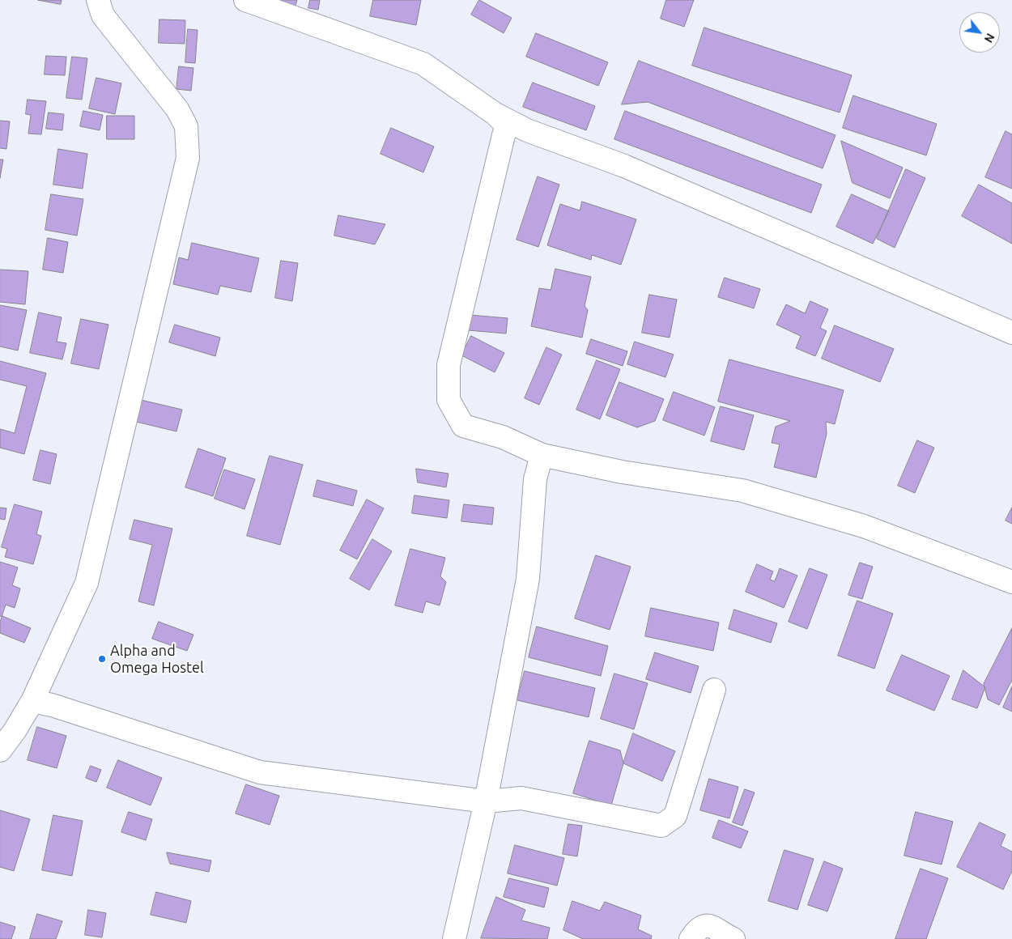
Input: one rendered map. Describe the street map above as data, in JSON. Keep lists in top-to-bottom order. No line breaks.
{"places":["Alpha and Omega Hostel"],"north":"bottom right"}
